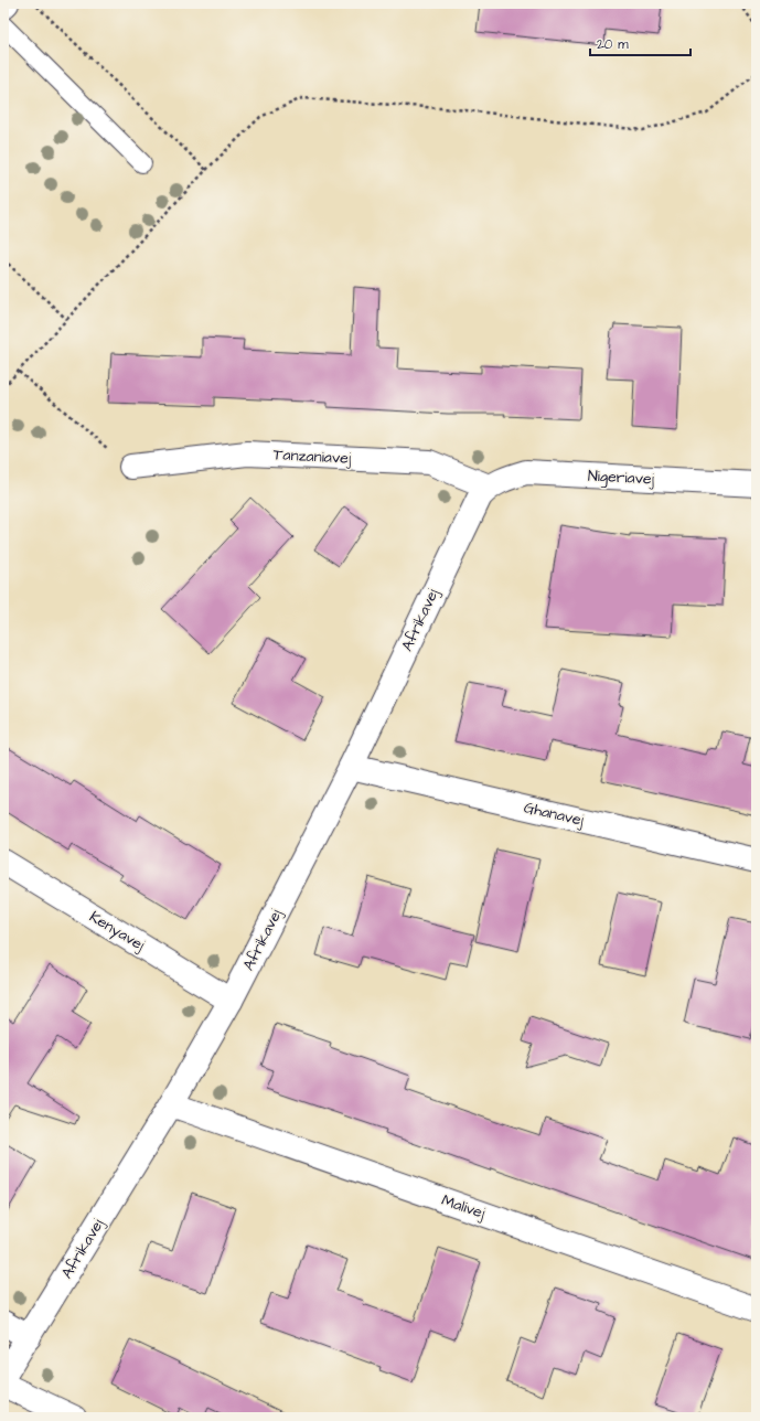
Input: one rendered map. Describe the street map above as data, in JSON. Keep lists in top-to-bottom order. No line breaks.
{"streets":{"street":["Tanzaniavej","Nigeriavej","Afrikavej","Ghanavej","Kenyavej","Malivej"]},"crossings":[["Tanzaniavej","Nigeriavej"],["Tanzaniavej","Afrikavej"],["Nigeriavej","Afrikavej"],["Afrikavej","Ghanavej"],["Afrikavej","Kenyavej"],["Afrikavej","Malivej"]],"scale_bar":"20 m"}
